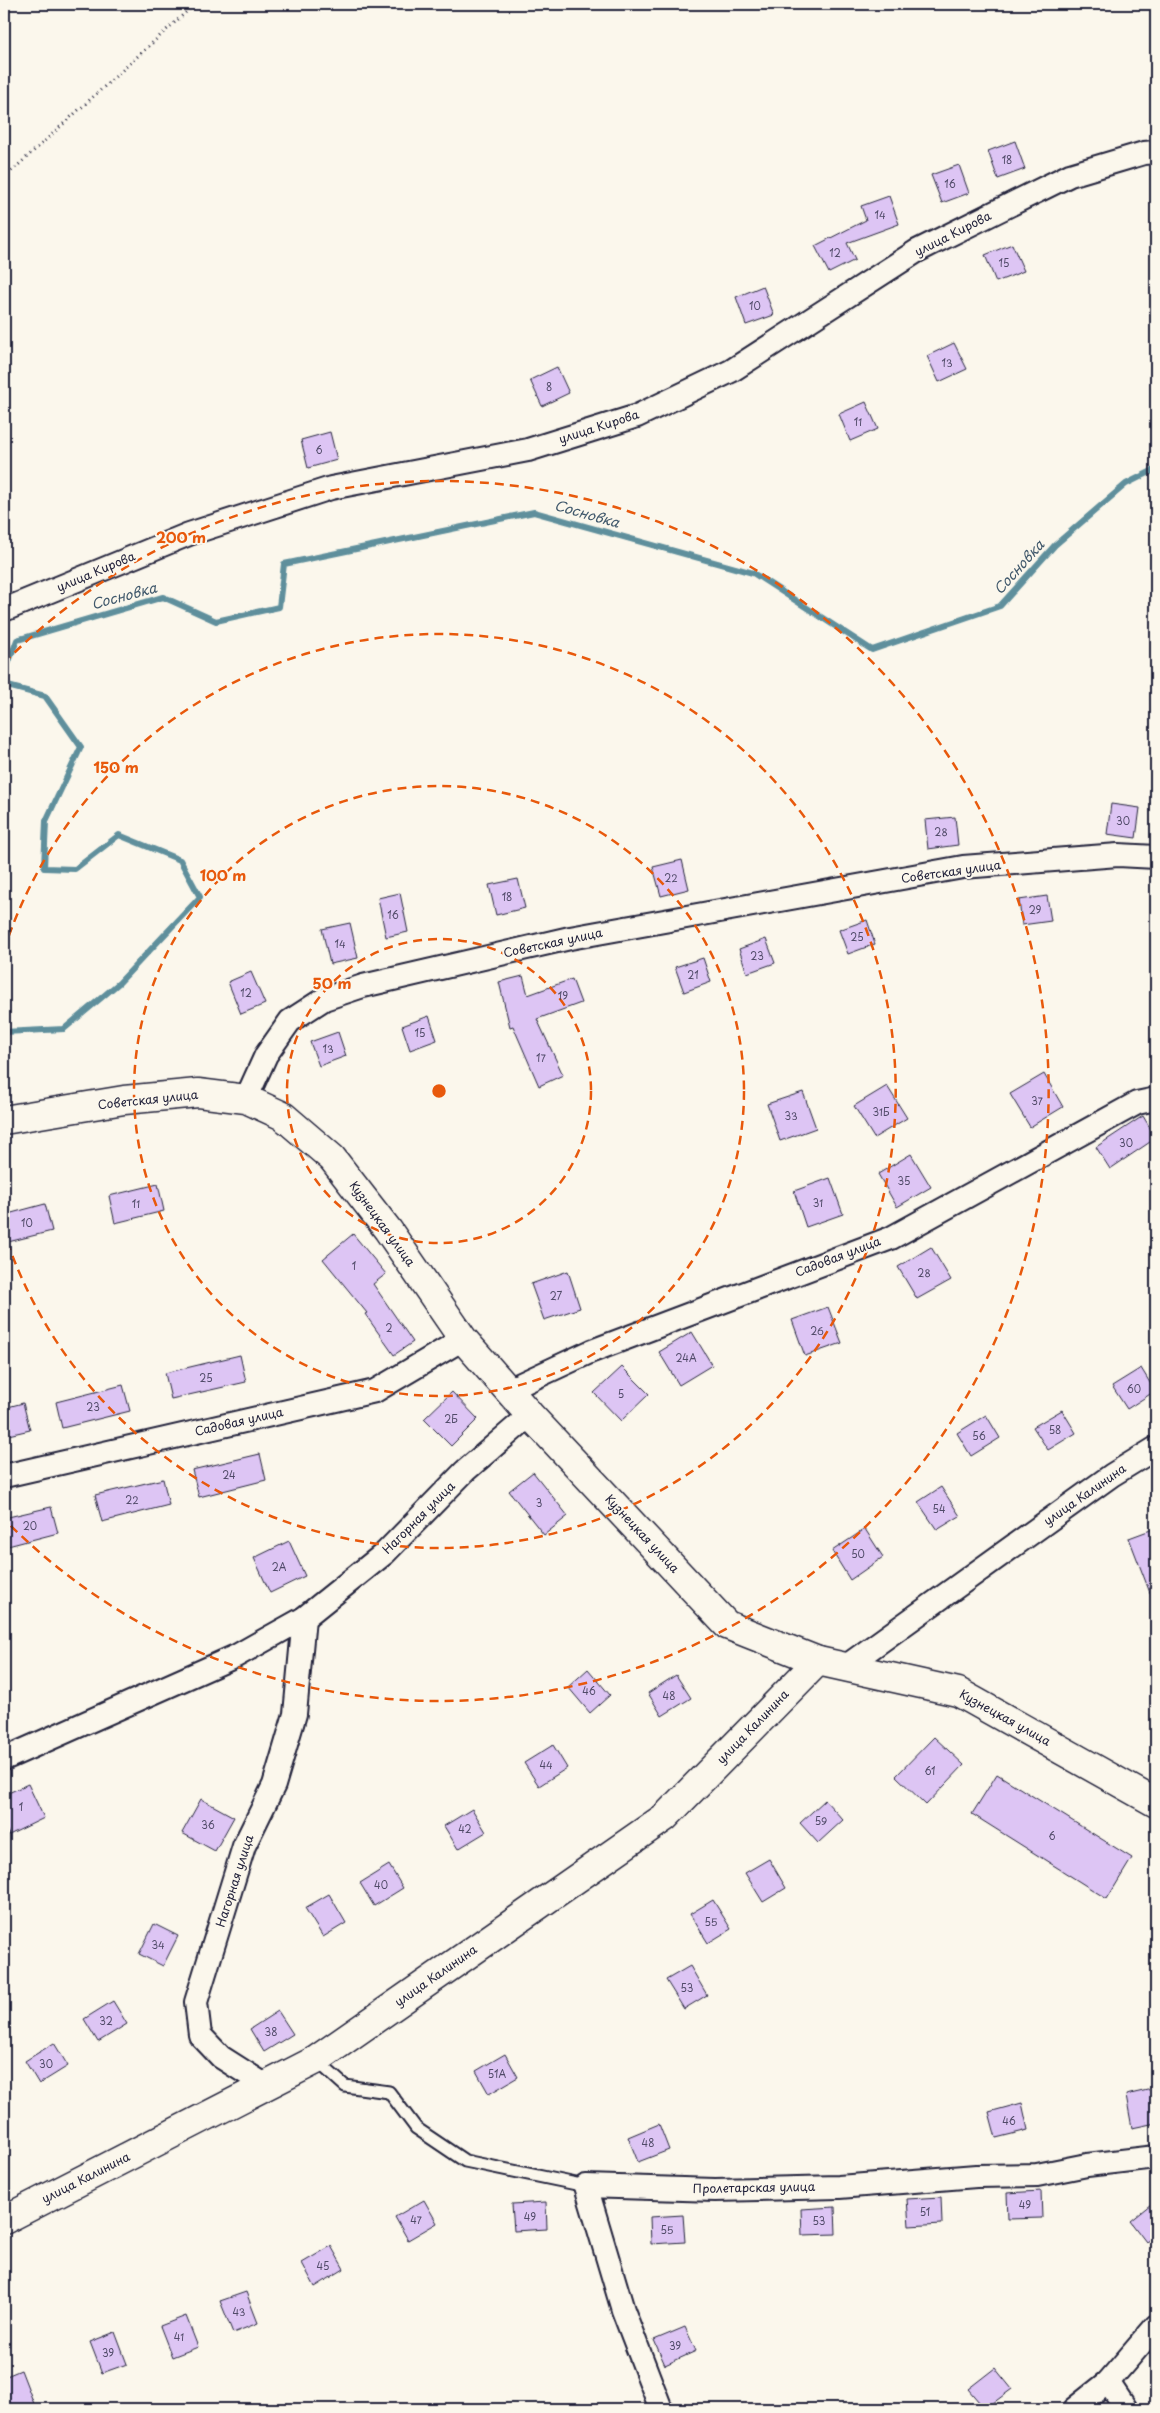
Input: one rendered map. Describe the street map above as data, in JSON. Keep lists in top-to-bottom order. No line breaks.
{"streets":{"main road":["Советская улица","Кузнецкая улица","улица Калинина"],"street":["улица Кирова","Садовая улица","Нагорная улица","Пролетарская улица"]},"crossings":[["Советская улица","Кузнецкая улица"],["Кузнецкая улица","Садовая улица"],["Кузнецкая улица","улица Калинина"],["Кузнецкая улица","Нагорная улица"],["улица Калинина","Нагорная улица"]],"water":["Сосновка"],"house_numbers":["18","16","14","12","15","10","13","8","11","6","30","28","22","18","29","16","25","14","23","21","12","19","15","13","17","37","31Б","33","30","35","31","11","10","1","28","27","2","26","24А","25","60","5","23","2Б","58","56","24","22","3","54","20","50","2А","46","48","44","61","1","59","36","42","6","40","55","34","53","32","38","30","51А","46","48","49","51","49","47","53","55","45","43","41","39","39"],"rings":["200 m","150 m","100 m","50 m"]}
